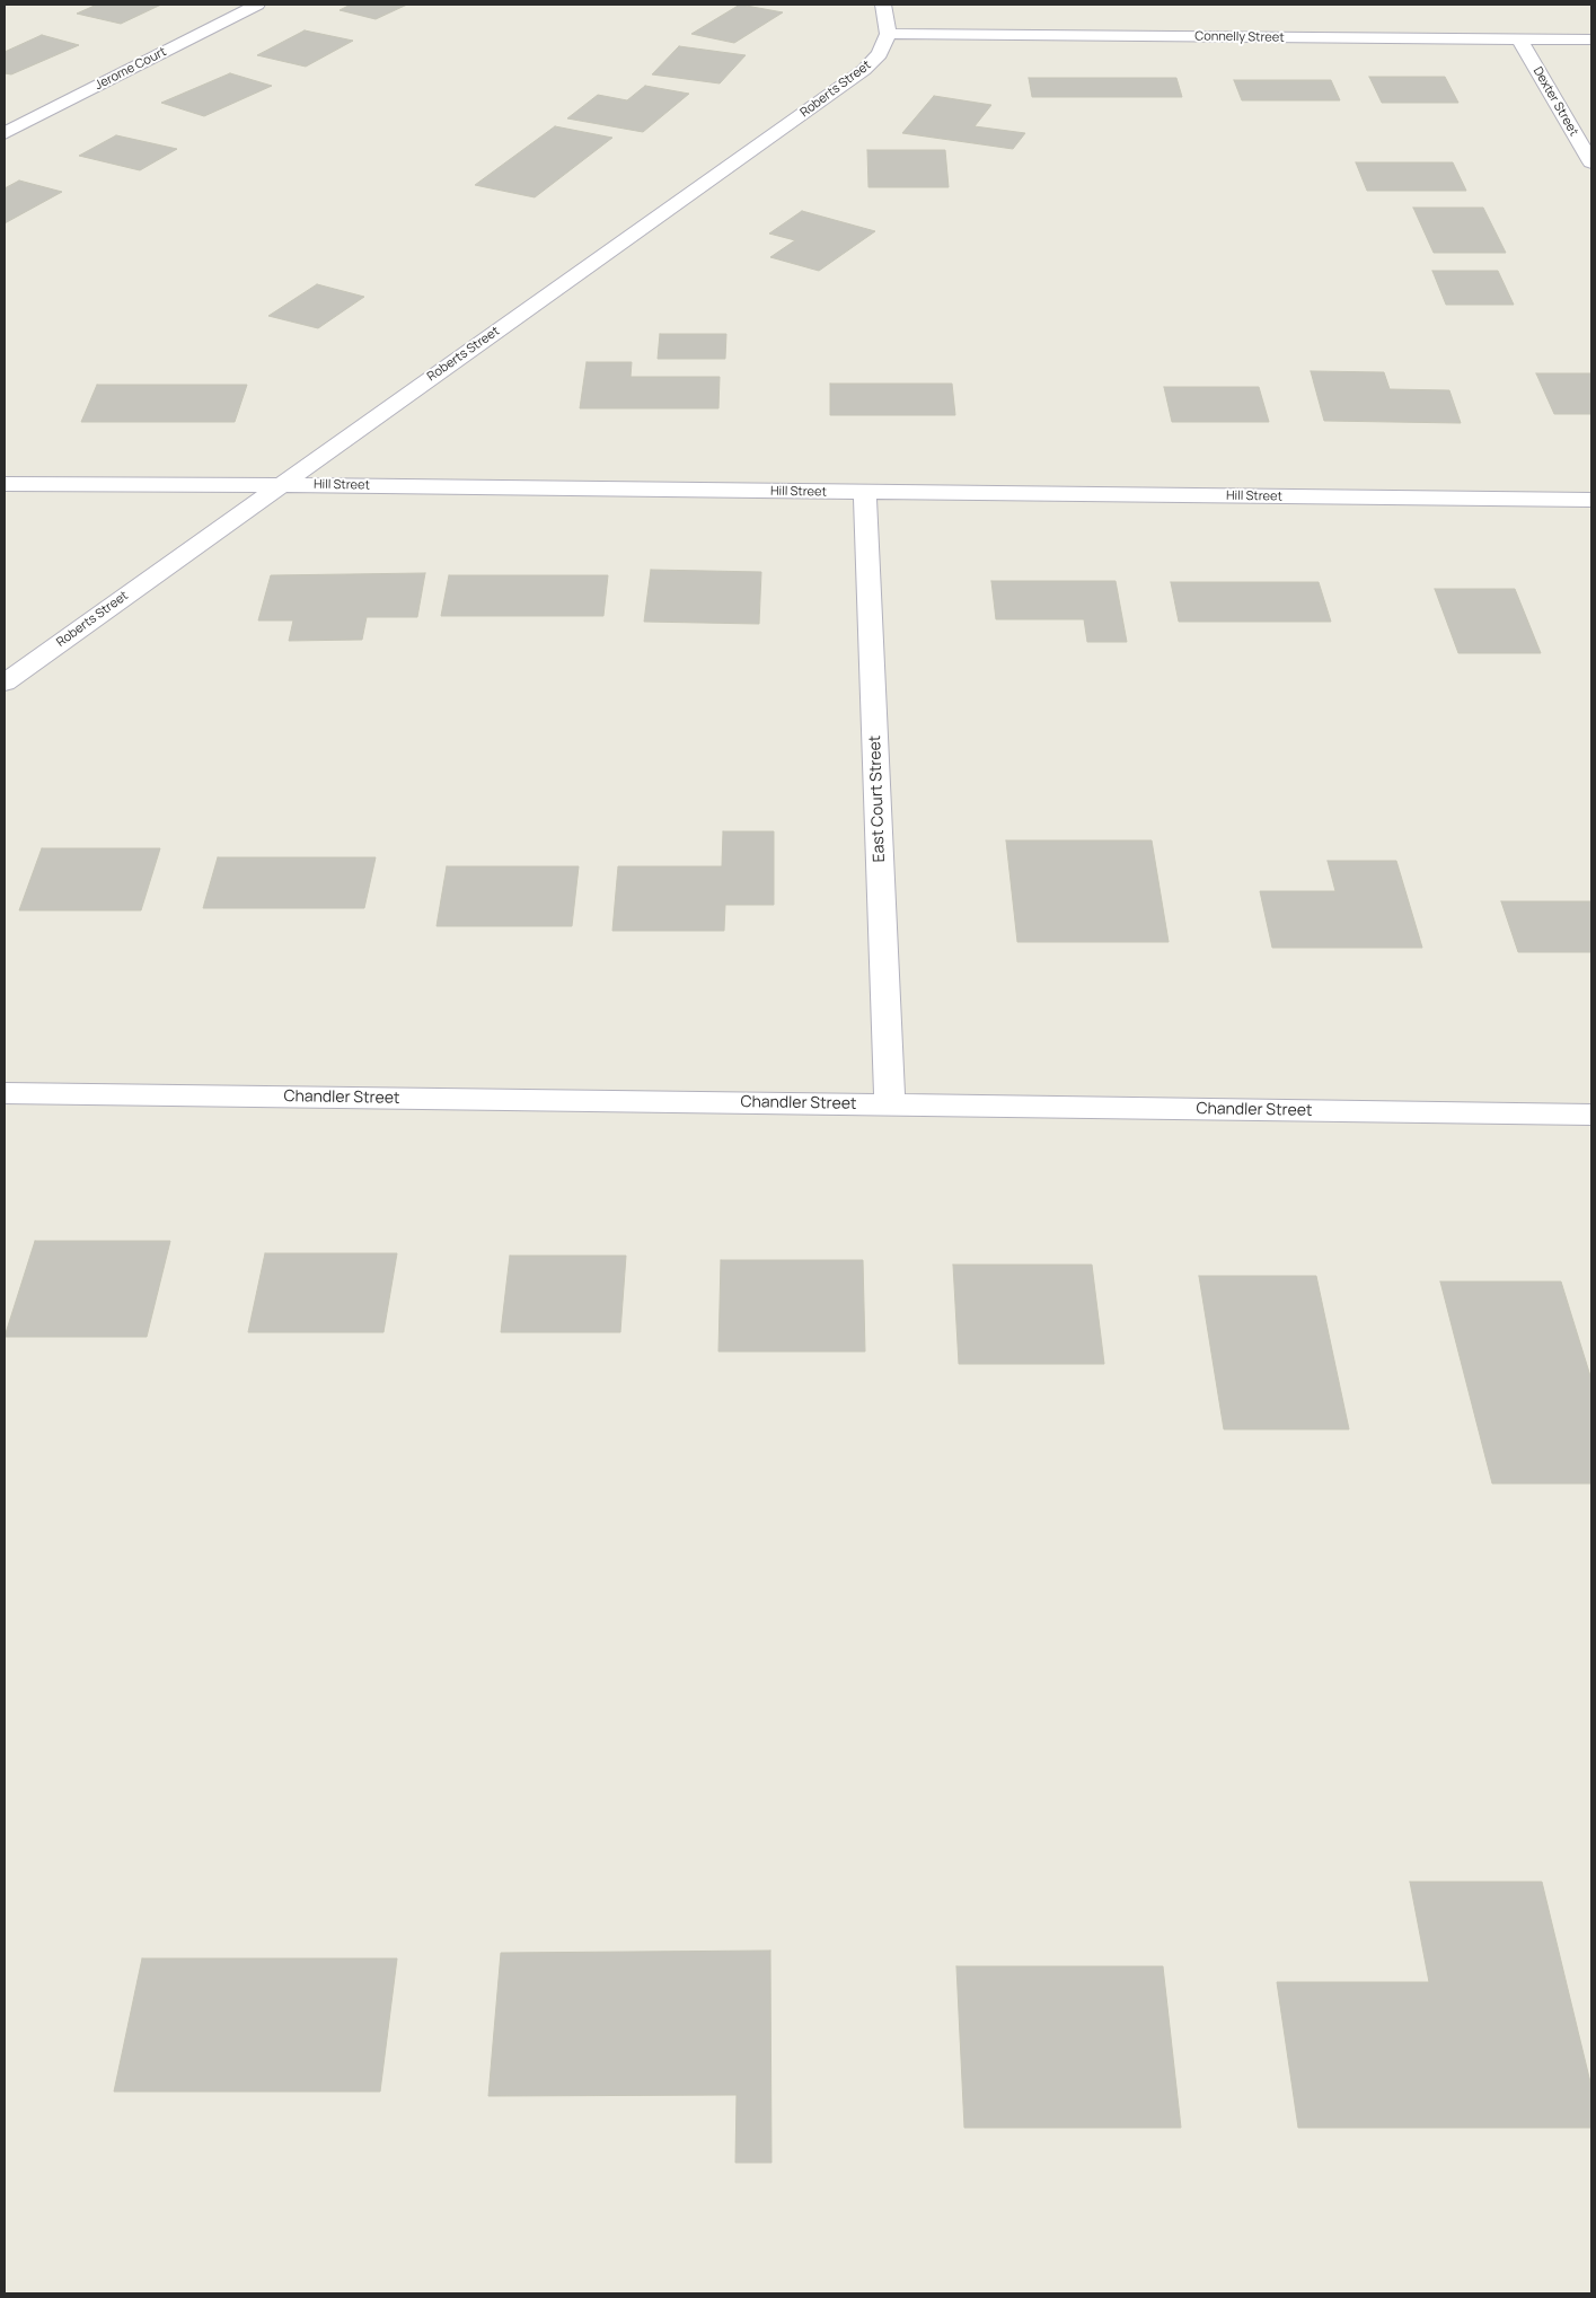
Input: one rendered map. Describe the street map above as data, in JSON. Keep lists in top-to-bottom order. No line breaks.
{"streets":{"street":["Connelly Street","Jerome Court","Roberts Street","Dexter Street","Hill Street","East Court Street","Chandler Street"]},"crossings":[["Connelly Street","Roberts Street"],["Connelly Street","Dexter Street"],["Roberts Street","Hill Street"],["Hill Street","East Court Street"],["East Court Street","Chandler Street"]]}
